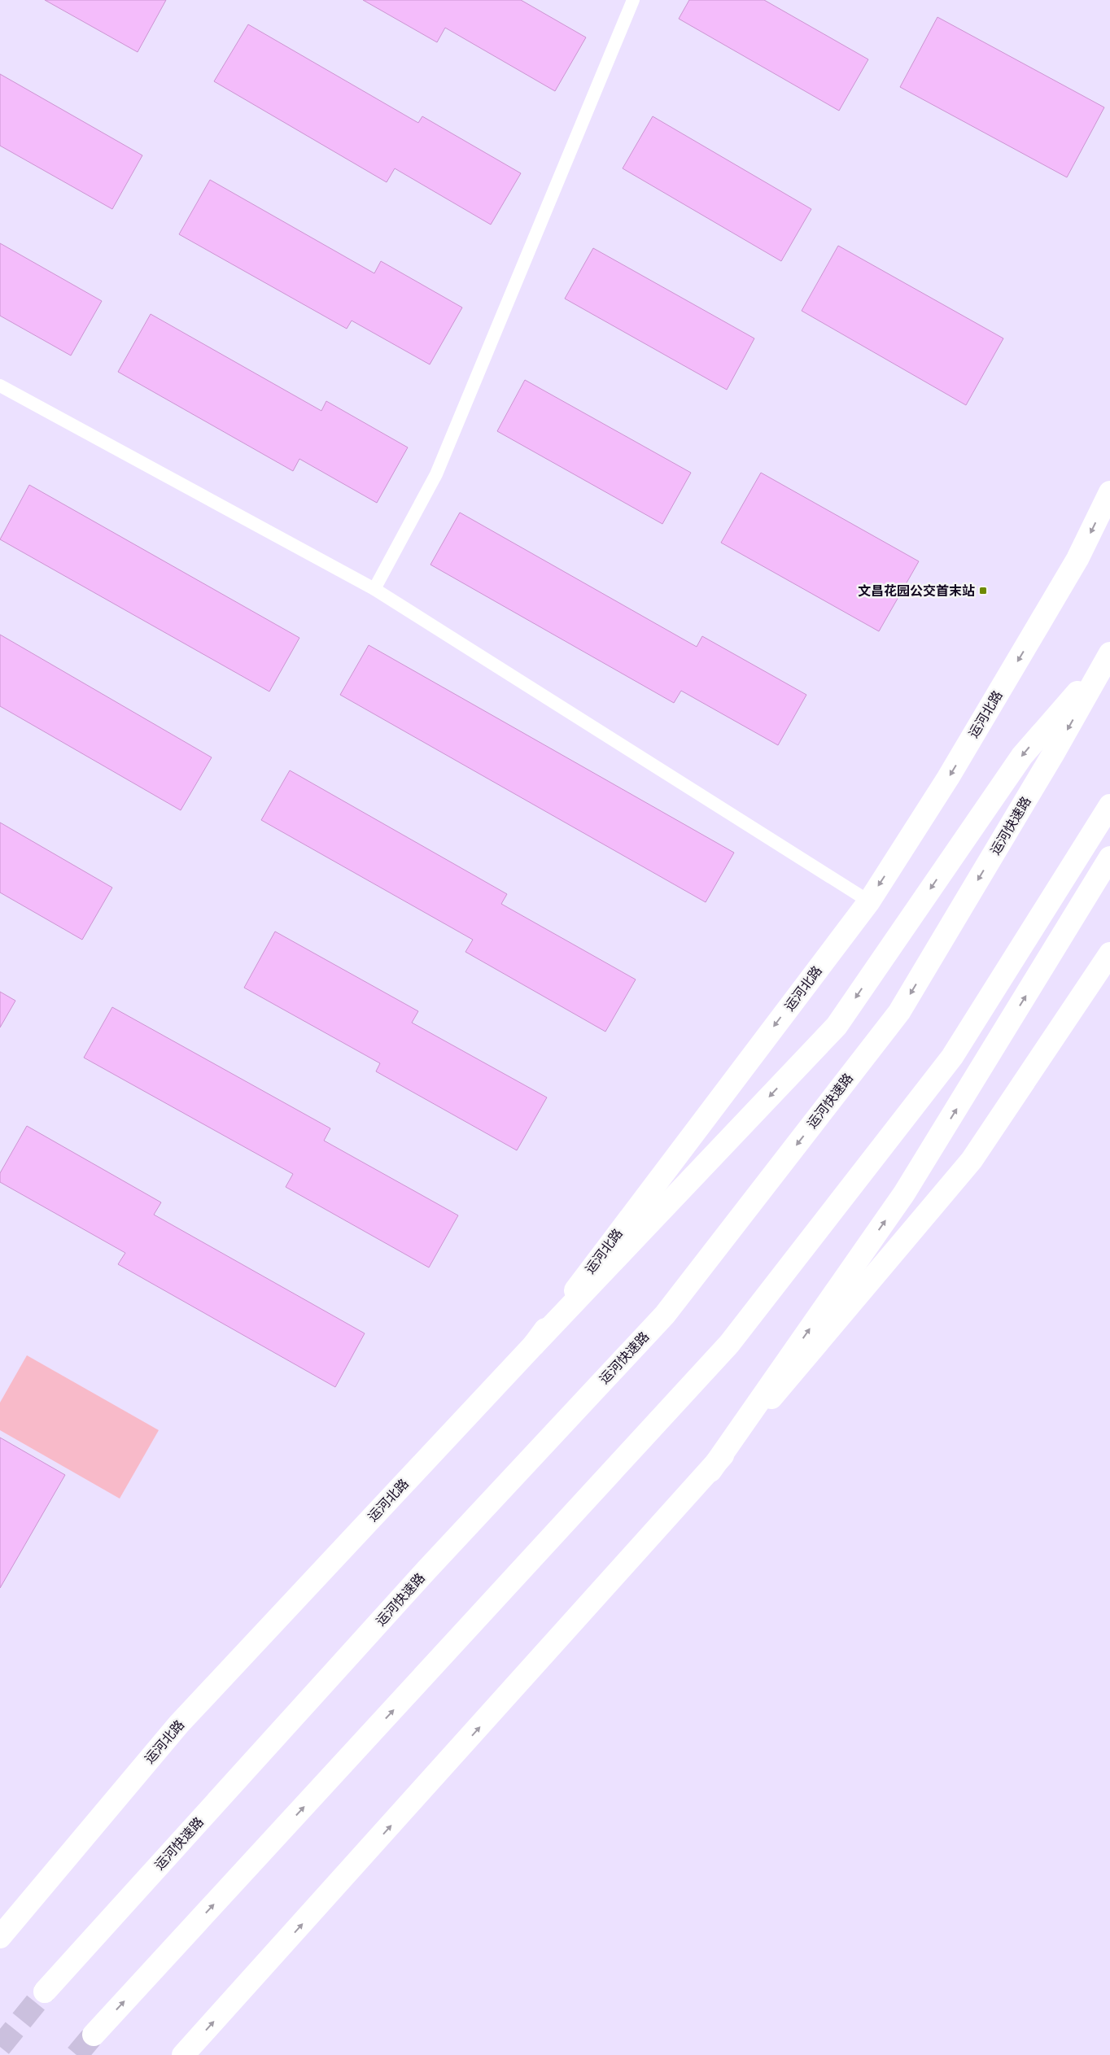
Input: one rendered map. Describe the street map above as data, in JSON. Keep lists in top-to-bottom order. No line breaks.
{"streets":{"main road":["运河北路","运河快速路"]},"places":{"transit":["文昌花园公交首末站"]}}
